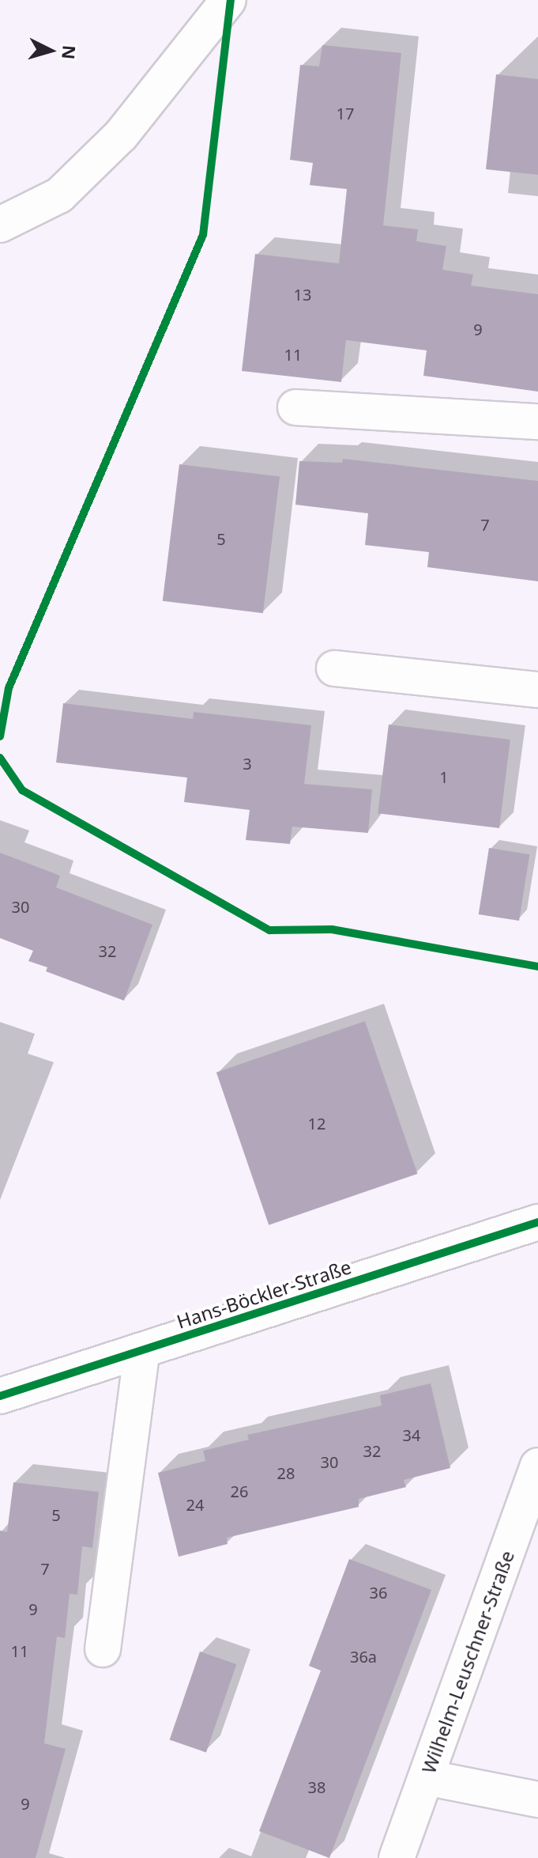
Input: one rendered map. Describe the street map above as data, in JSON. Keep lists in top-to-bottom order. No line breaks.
{"streets":{"street":["Hans-Böckler-Straße","Wilhelm-Leuschner-Straße"]},"house_numbers":["17","13","9","11","7","5","3","1","30","32","12","34","32","30","28","26","24","5","7","36","9","11","36a","38","9"],"north":"right"}
